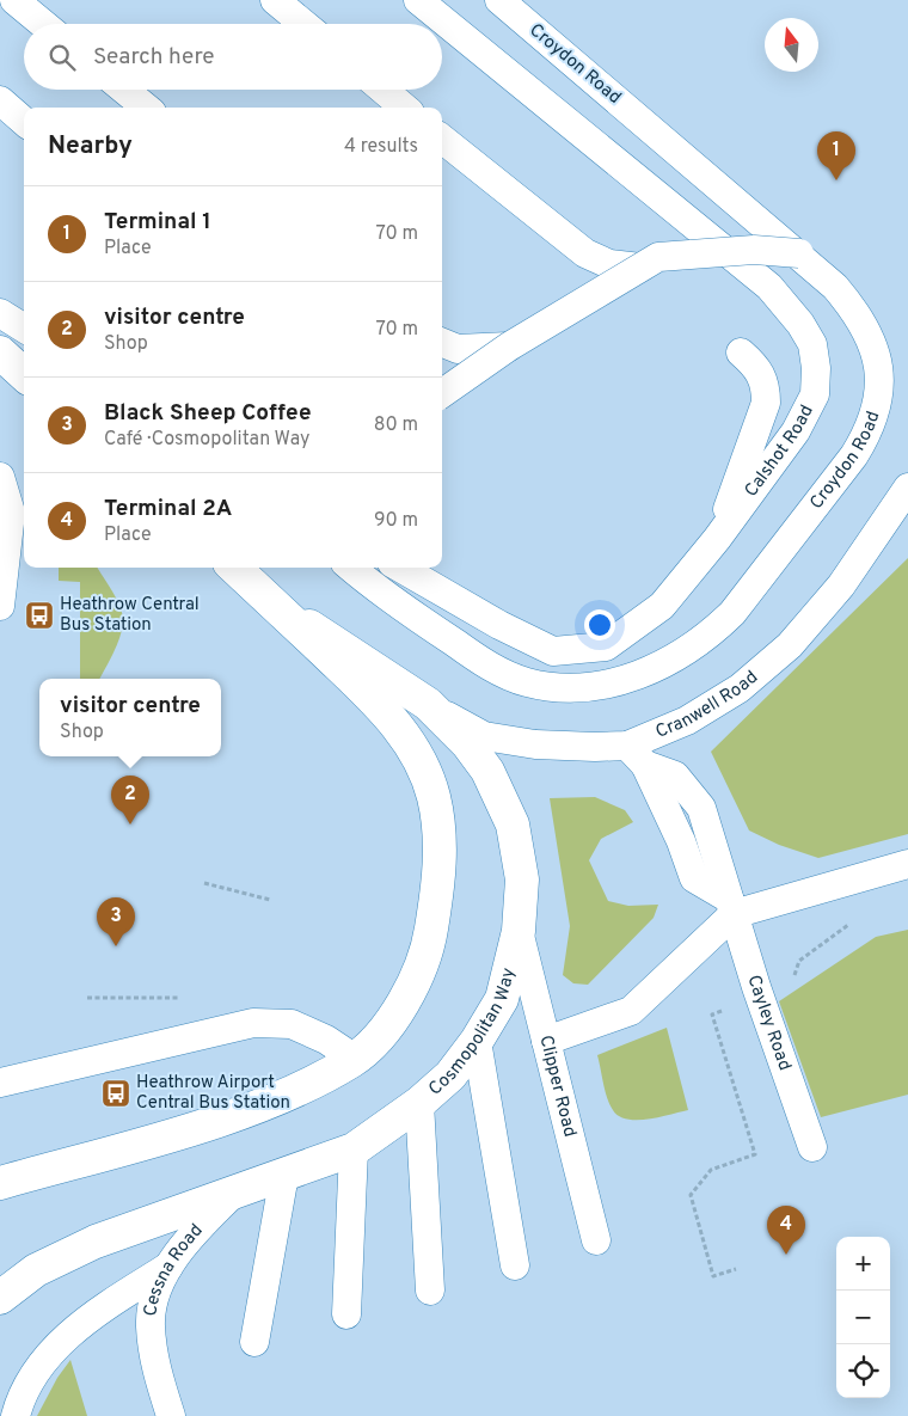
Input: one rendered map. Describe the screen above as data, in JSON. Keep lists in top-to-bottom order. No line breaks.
{"streets":{"street":["Cosmopolitan Way"],"lane":["Croydon Road","Calshot Road","Cranwell Road","Cayley Road","Clipper Road","Cessna Road"]},"crossings":[["Cranwell Road","Cayley Road"],["Cranwell Road","Cosmopolitan Way"],["Cosmopolitan Way","Clipper Road"],["Cosmopolitan Way","Cessna Road"]],"places":{"bus stop":["Heathrow Central Bus Station","Heathrow Airport Central Bus Station"]},"north":"top","page":{"search":"Search here","heading":["Nearby","4 results"],"pins":["1","2","3","4"],"list":[{"mark":"1","name":"Terminal 1","note":"Place","value":"70 m"},{"mark":"2","name":"visitor centre","note":"Shop","value":"70 m"},{"mark":"3","name":"Black Sheep Coffee","note":"Café · Cosmopolitan Way","value":"80 m"},{"mark":"4","name":"Terminal 2A","note":"Place","value":"90 m"}],"popup":["visitor centre","Shop"],"map_buttons":["+","−"]}}
